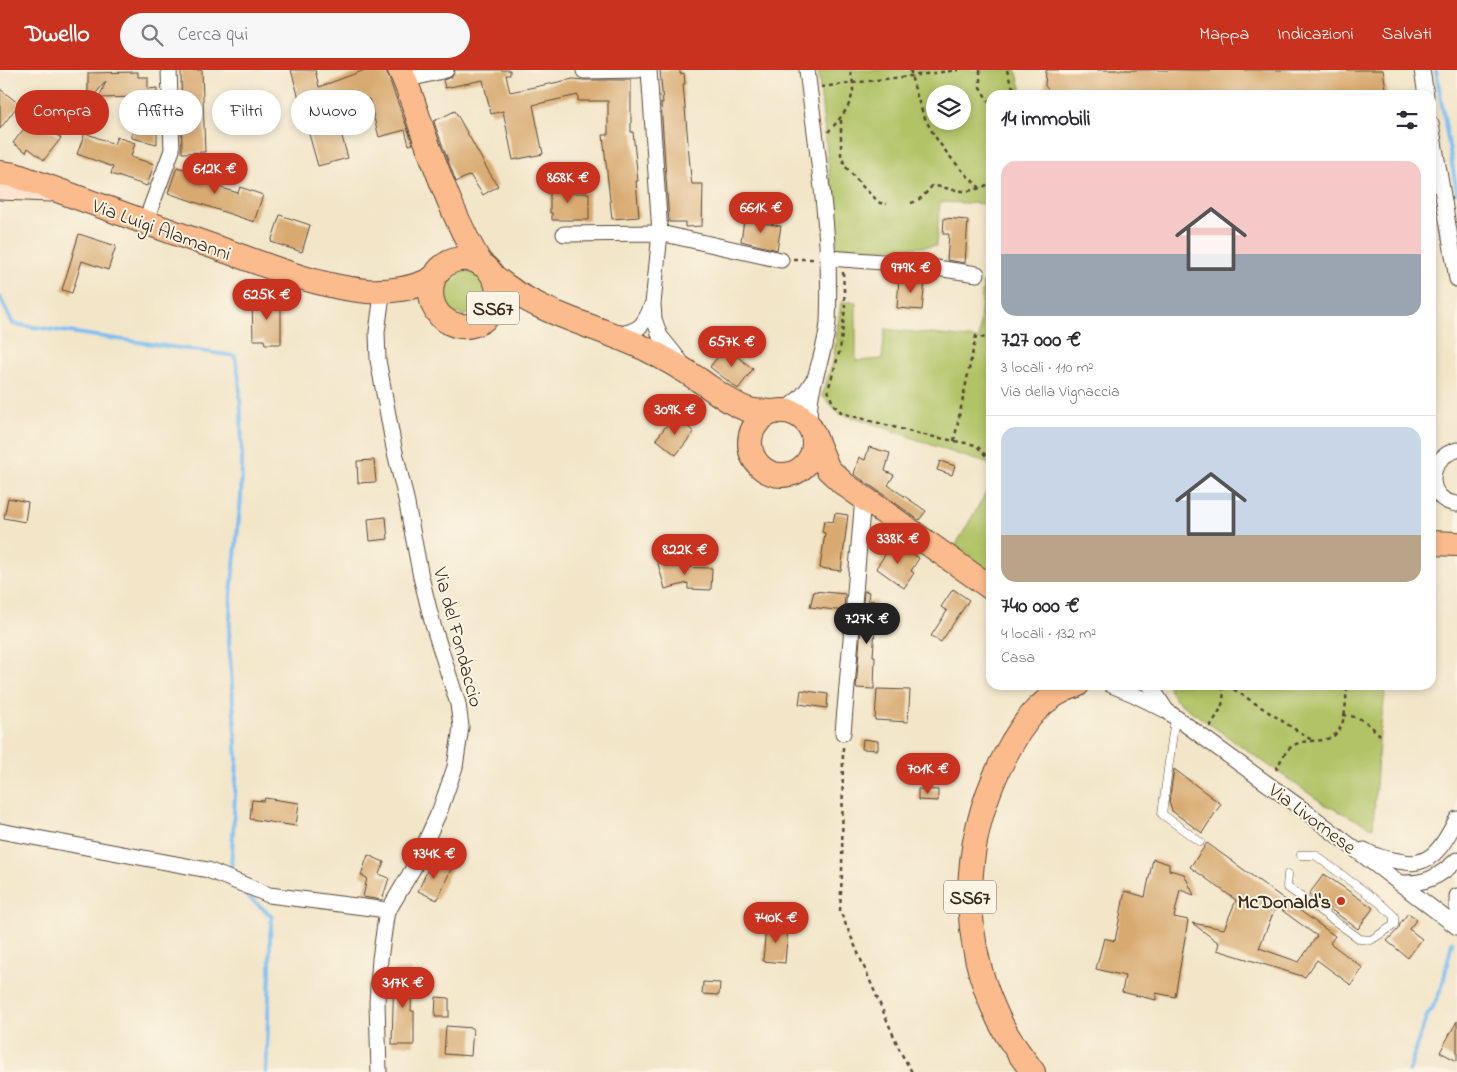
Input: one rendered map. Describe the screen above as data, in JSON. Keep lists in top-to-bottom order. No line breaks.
{"streets":{"main road":["Via Luigi Alamanni","SS67"],"street":["Via del Fondaccio","Via Livornese"]},"crossings":[["Via Luigi Alamanni","SS67"],["Via Luigi Alamanni","Via del Fondaccio"]],"places":["McDonald's"],"page":{"header":"Dwello","search":"Cerca qui","nav":["Mappa","Indicazioni","Salvati"],"chip":["Compra","Affitta","Filtri","Nuovo"],"heading":"14 immobili","list":[{"name":"727 000 €","note":"3 locali · 110 m² · Via della Vignaccia"},{"name":"740 000 €","note":"4 locali · 132 m² · Casa"}],"price":["612K €","868K €","661K €","979K €","625K €","657K €","309K €","338K €","822K €","727K €","701K €","734K €","740K €","317K €"]}}
